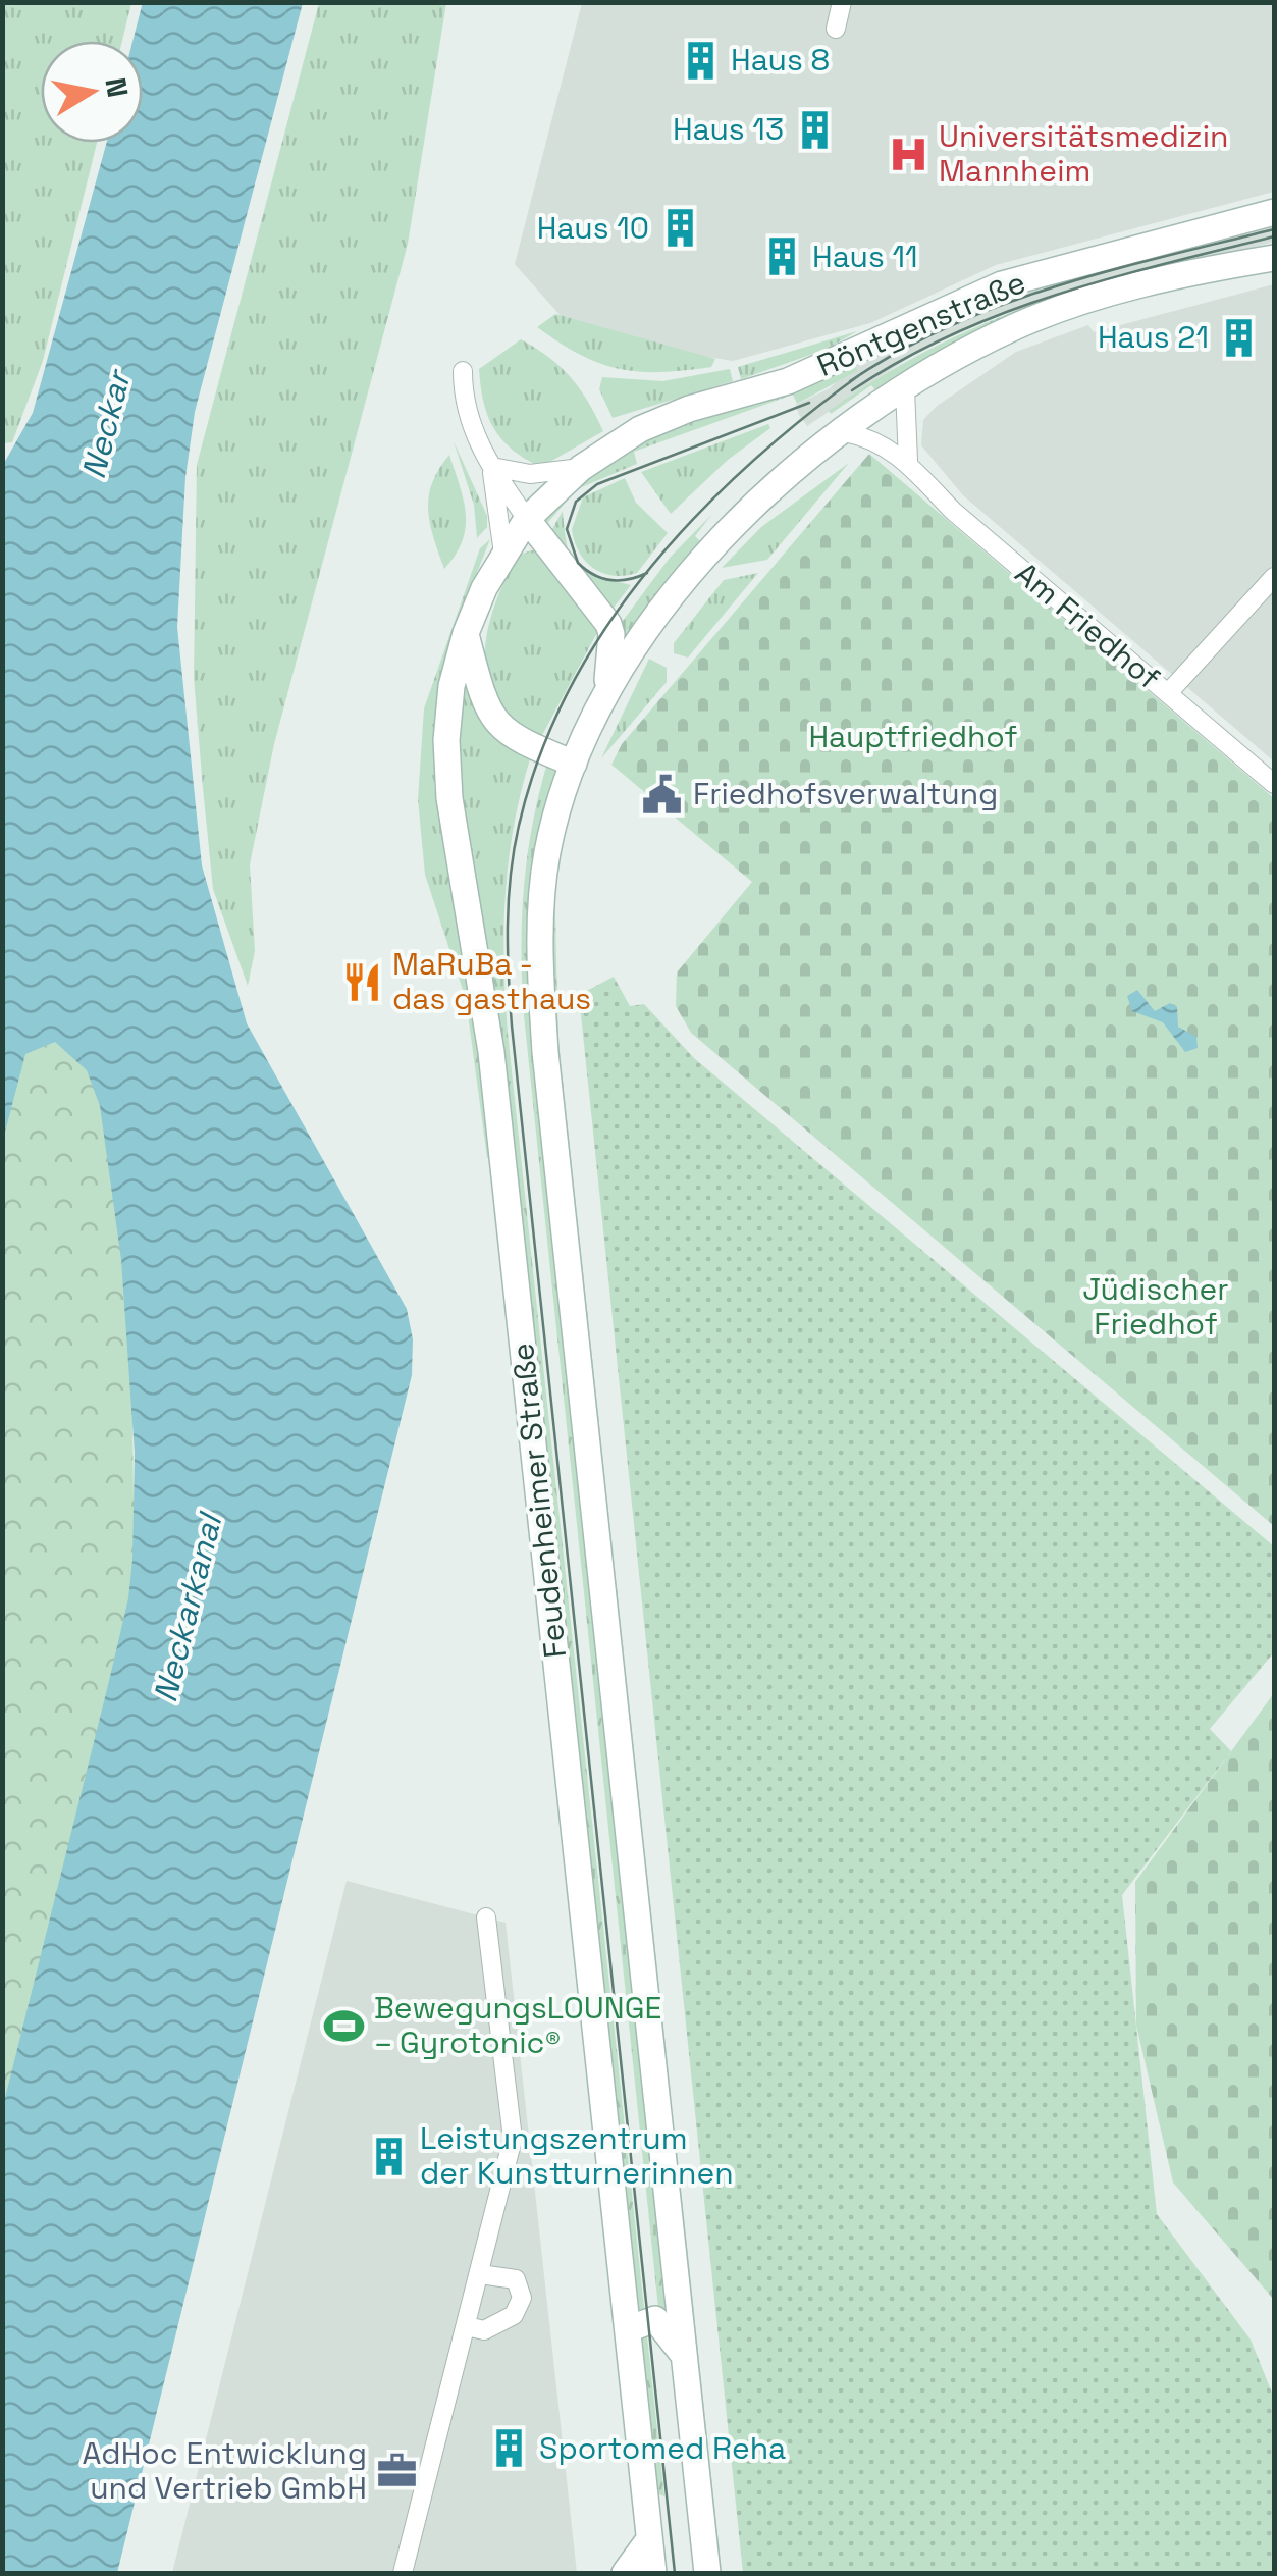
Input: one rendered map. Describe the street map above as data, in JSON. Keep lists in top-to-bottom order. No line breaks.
{"streets":{"main road":["Röntgenstraße","Feudenheimer Straße"],"street":["Am Friedhof"]},"crossings":[["Röntgenstraße","Am Friedhof"],["Röntgenstraße","Feudenheimer Straße"]],"water":["Neckar","Neckarkanal"],"parks":["Hauptfriedhof","Jüdischer Friedhof"],"places":{"building":["Haus 8","Haus 13","Haus 10","Haus 11","Haus 21","Leistungszentrum der Kunstturnerinnen","Sportomed Reha"],"hospital":["Universitätsmedizin Mannheim"],"public building":["Friedhofsverwaltung"],"restaurant":["MaRuBa - das gasthaus"],"sports":["BewegungsLOUNGE – Gyrotonic®"],"office":["AdHoc Entwicklung und Vertrieb GmbH"]},"north":"right"}
